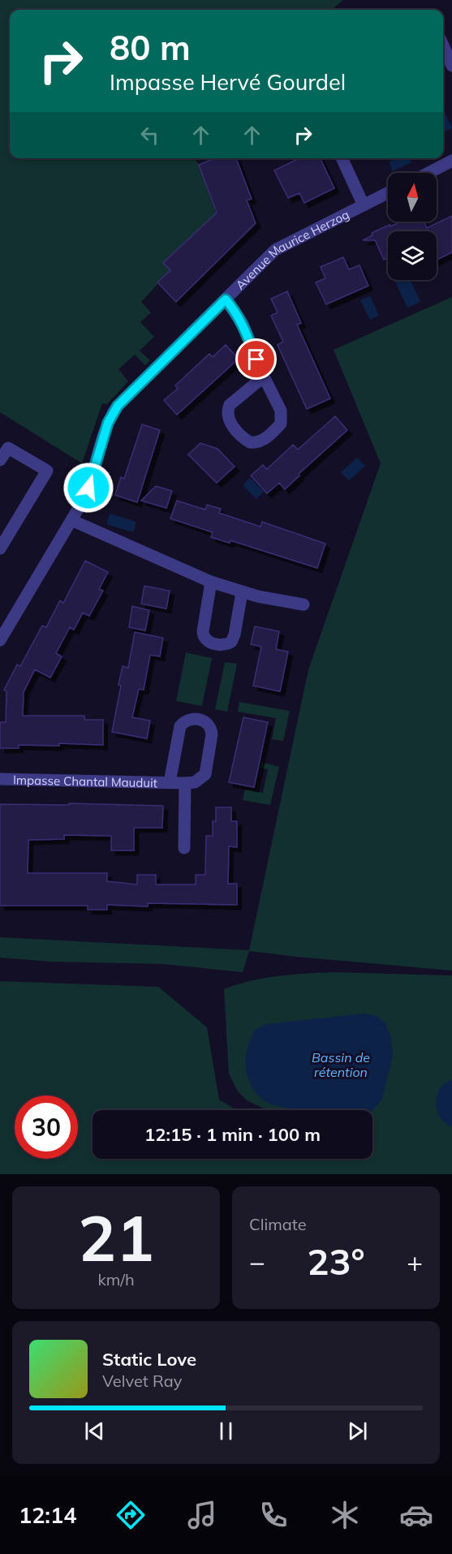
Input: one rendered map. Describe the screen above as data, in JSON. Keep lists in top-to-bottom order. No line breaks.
{"streets":{"street":["Avenue Maurice Herzog","Impasse Chantal Mauduit"]},"water":["Bassin de rétention"],"north":"top","page":{"turn":["80 m","Impasse Hervé Gourdel"],"limit":"30","trip":"12:15 · 1 min · 100 m","tile":[["21","km/h"],"Climate"],"heat":["−","23°","+"],"song":["Static Love","Velvet Ray"],"tabs":"12:14"}}
